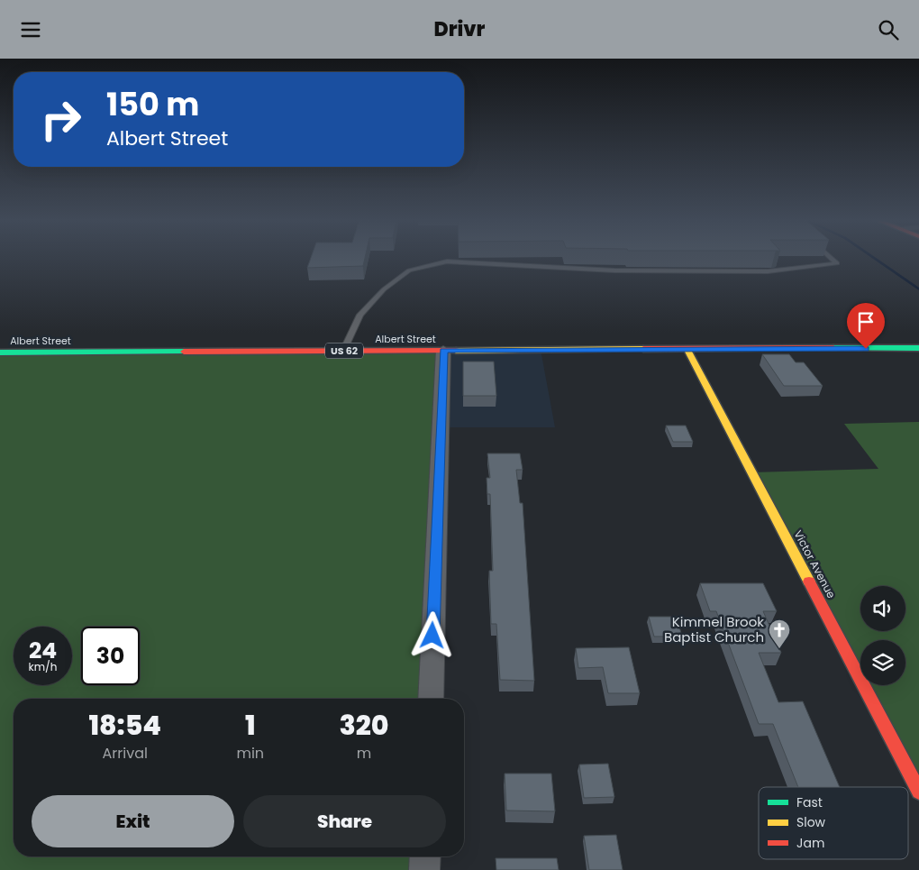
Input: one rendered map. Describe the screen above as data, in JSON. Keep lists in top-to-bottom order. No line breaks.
{"streets":{"main road":["Albert Street","US 62","Victor Avenue"]},"crossings":[["Albert Street","Victor Avenue"]],"places":{"church":["Kimmel Brook Baptist Church"]},"legend":["Fast","Slow","Jam"],"page":{"header":"Drivr","turn":["150 m","Albert Street"],"speed":"24 km/h","limit":"30","eta":["18:54","Arrival","1","min","320","m"],"buttons":["Exit","Share"]}}
